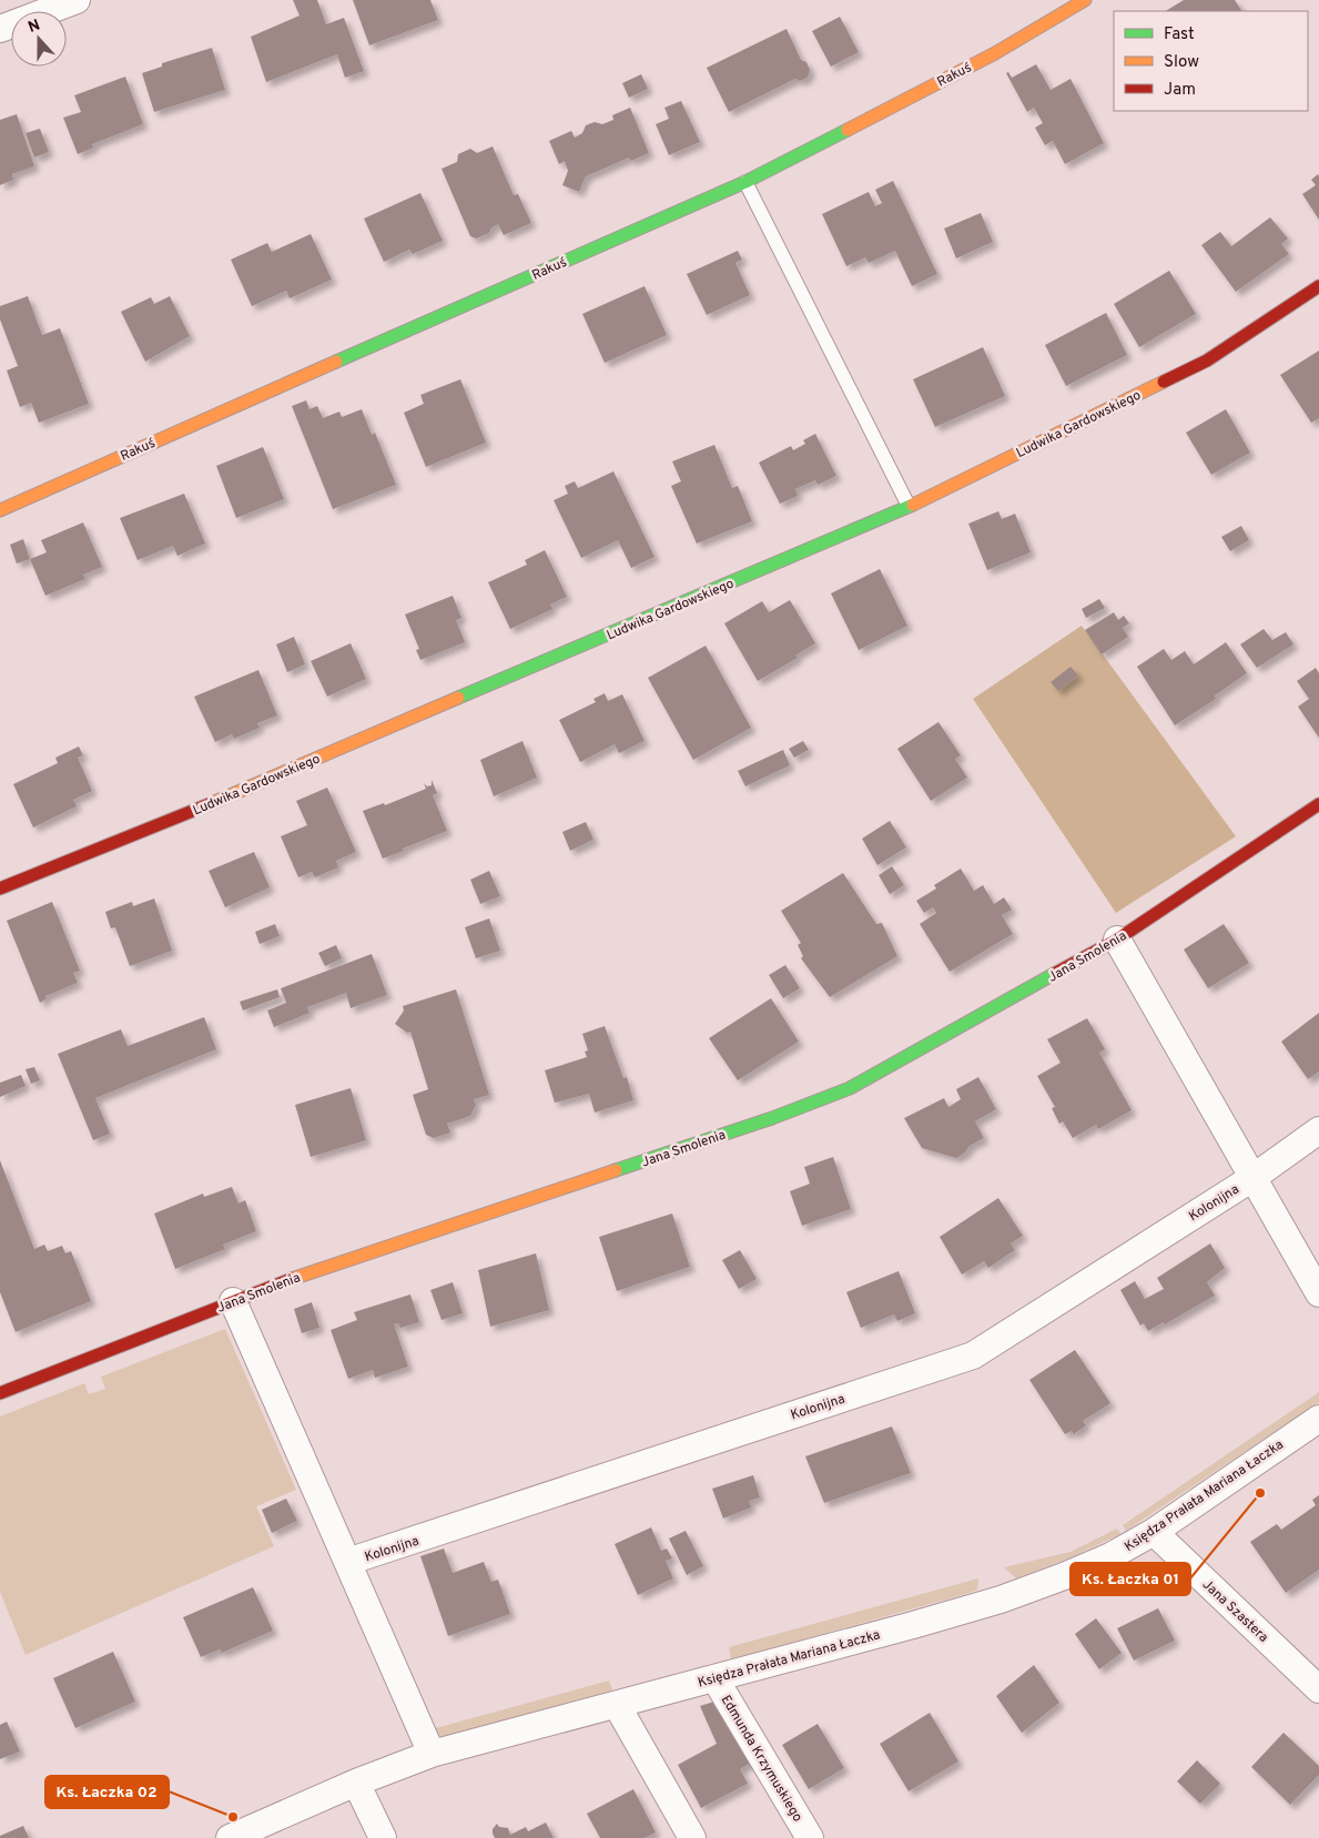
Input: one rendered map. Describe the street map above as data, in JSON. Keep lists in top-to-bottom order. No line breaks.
{"streets":{"street":["Rakuś","Ludwika Gardowskiego","Jana Smolenia","Kolonijna","Księdza Prałata Mariana Łaczka","Jana Szastera","Edmunda Krzymuskiego"]},"crossings":[["Księdza Prałata Mariana Łaczka","Jana Szastera"],["Księdza Prałata Mariana Łaczka","Edmunda Krzymuskiego"]],"places":["Ks. Łaczka 01","Ks. Łaczka 02"],"legend":["Fast","Slow","Jam"],"north":"top"}
